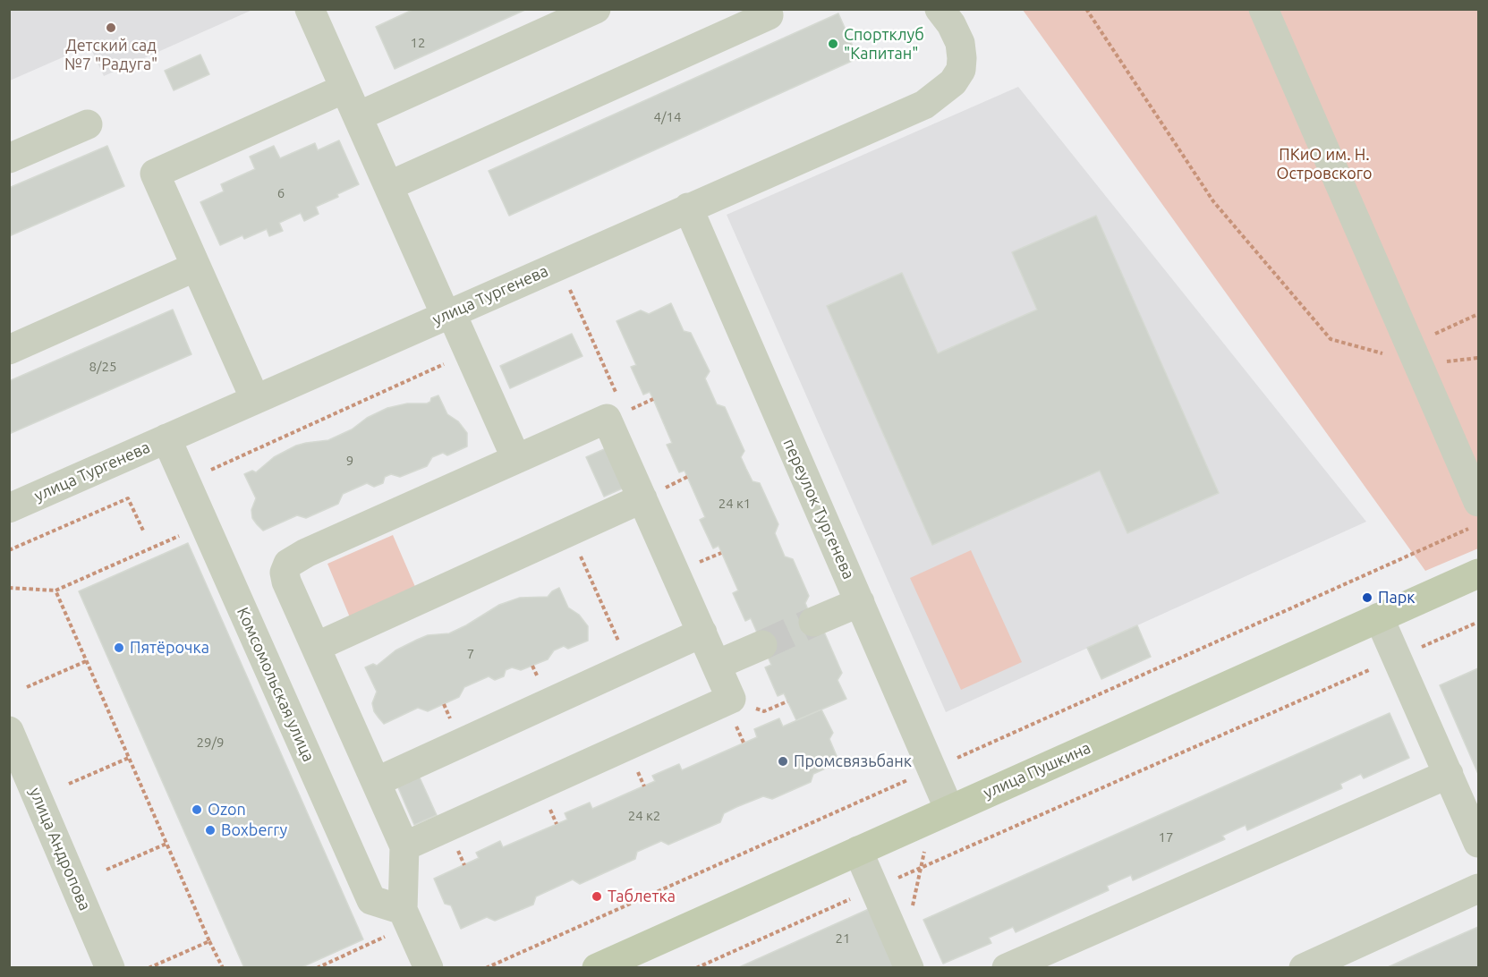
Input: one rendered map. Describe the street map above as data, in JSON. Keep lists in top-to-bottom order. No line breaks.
{"streets":{"main road":["улица Пушкина"],"street":["улица Тургенева","переулок Тургенева","Комсомольская улица","улица Андропова"]},"crossings":[["улица Тургенева","переулок Тургенева"],["улица Тургенева","Комсомольская улица"],["переулок Тургенева","улица Пушкина"]],"parks":["ПКиО им. Н. Островского"],"places":["Детский сад №7 \"Радуга\"","Спортклуб \"Капитан\"","Парк","Пятёрочка","Промсвязьбанк","Ozon","Boxberry","Таблетка"],"house_numbers":["12","4/14","6","8/25","9","24 к1","7","29/9","24 к2","17","21"]}
